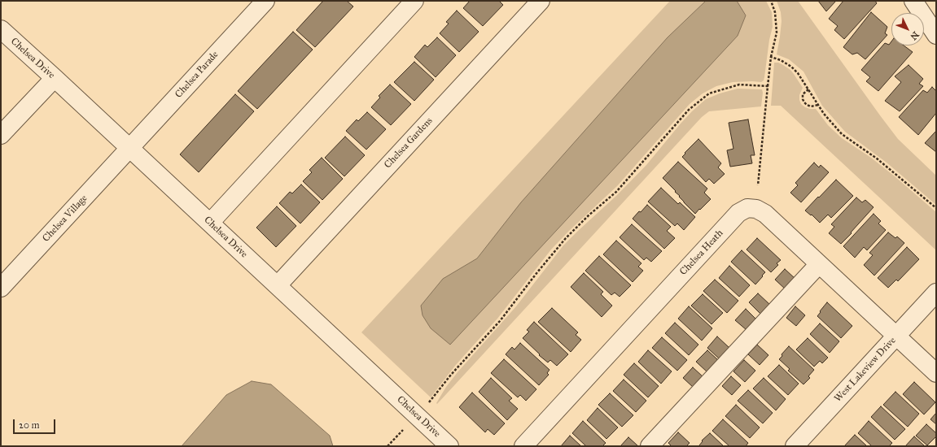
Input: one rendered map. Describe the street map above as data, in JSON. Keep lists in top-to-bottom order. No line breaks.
{"streets":{"street":["Chelsea Drive","Chelsea Parade","Chelsea Gardens","Chelsea Village","Chelsea Heath","West Lakeview Drive"]},"crossings":[["Chelsea Drive","Chelsea Parade"],["Chelsea Drive","Chelsea Gardens"],["Chelsea Drive","Chelsea Village"],["Chelsea Parade","Chelsea Village"],["Chelsea Heath","West Lakeview Drive"]],"scale_bar":"20 m","north":"bottom right"}
